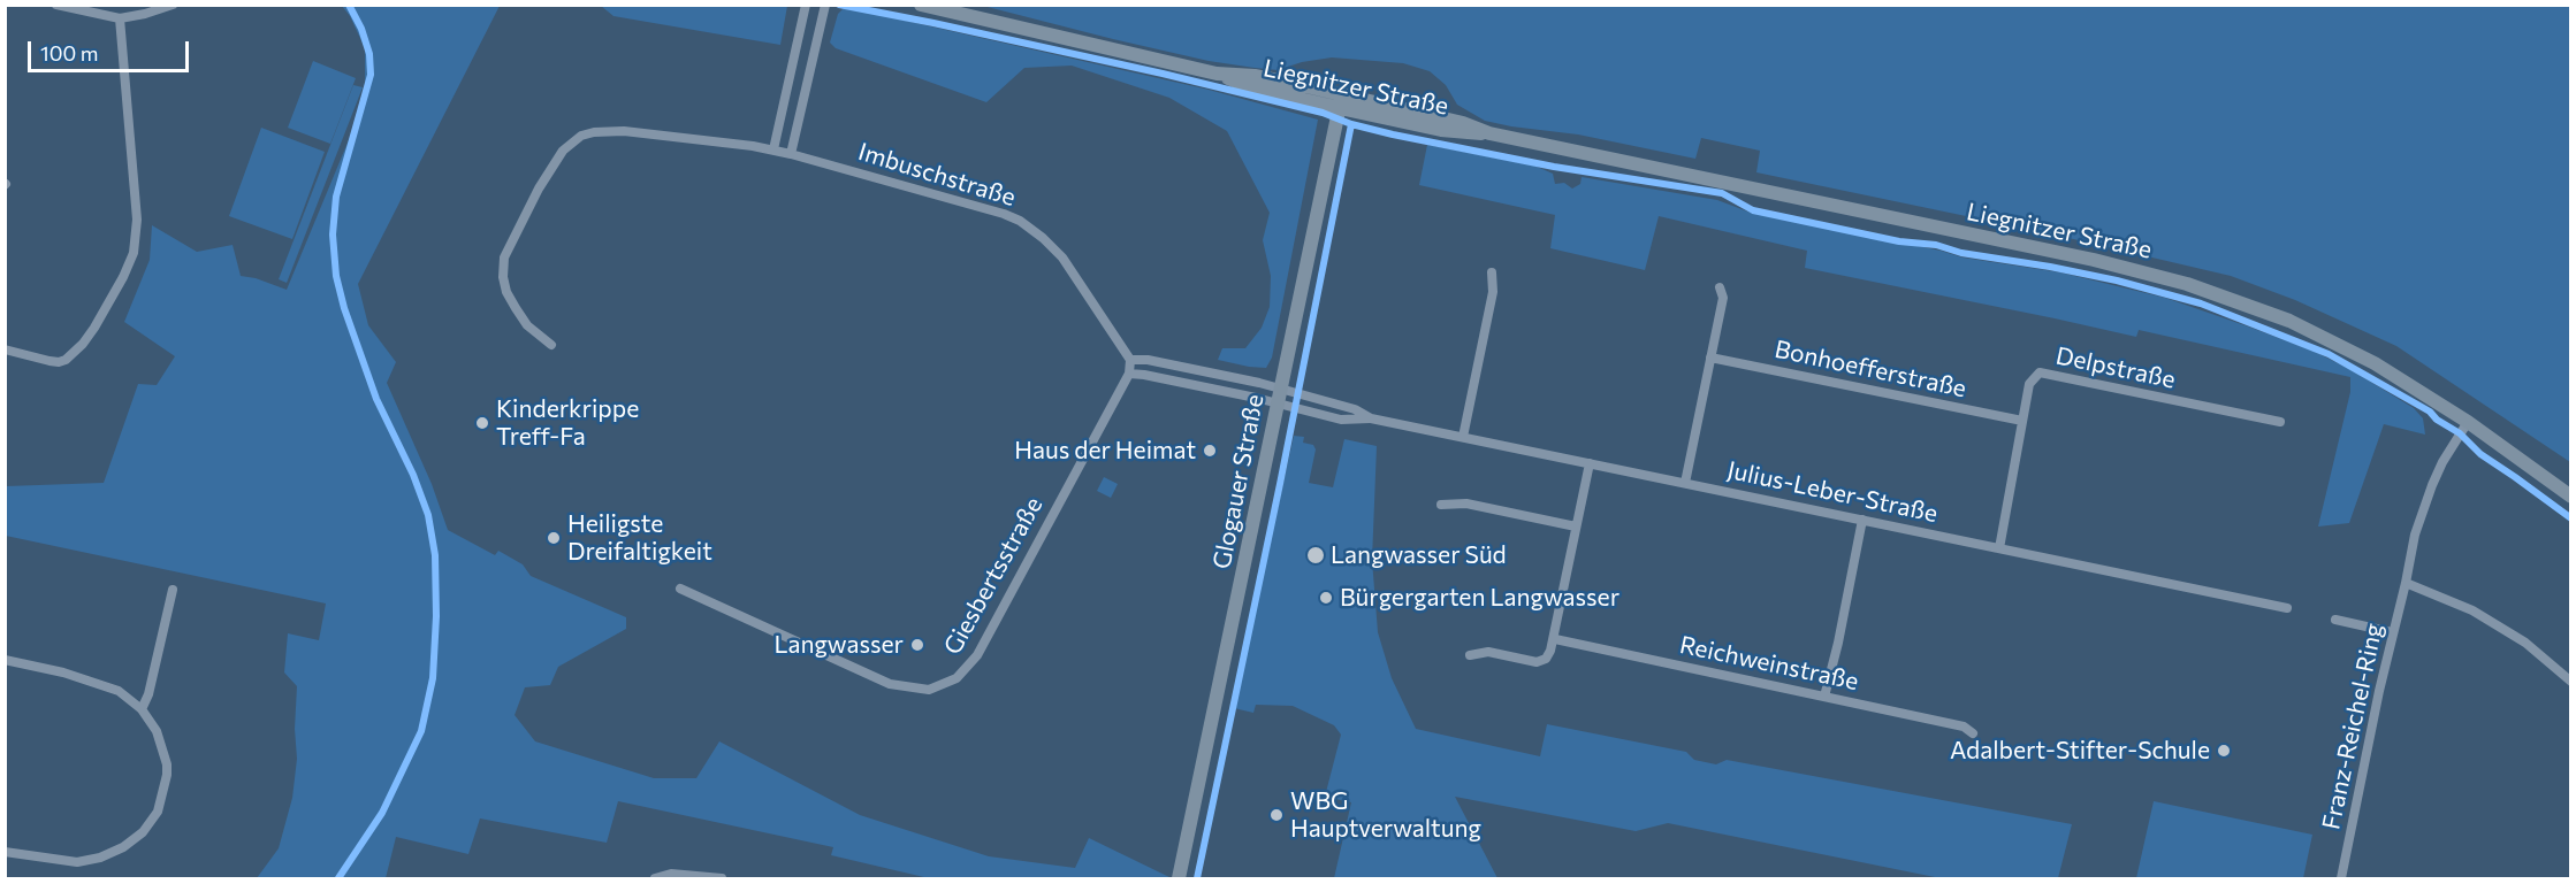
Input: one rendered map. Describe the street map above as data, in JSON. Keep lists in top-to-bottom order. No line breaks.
{"streets":{"main road":["Liegnitzer Straße","Glogauer Straße"],"street":["Imbuschstraße","Delpstraße","Bonhoefferstraße","Julius-Leber-Straße","Giesbertsstraße","Reichweinstraße","Franz-Reichel-Ring"]},"crossings":[["Liegnitzer Straße","Glogauer Straße"],["Liegnitzer Straße","Franz-Reichel-Ring"],["Delpstraße","Bonhoefferstraße"],["Delpstraße","Julius-Leber-Straße"],["Glogauer Straße","Julius-Leber-Straße"]],"places":["Kinderkrippe Treff-Fa","Haus der Heimat","Heiligste Dreifaltigkeit","Langwasser Süd","Bürgergarten Langwasser","Langwasser","Adalbert-Stifter-Schule","WBG Hauptverwaltung"],"scale_bar":"100 m"}
